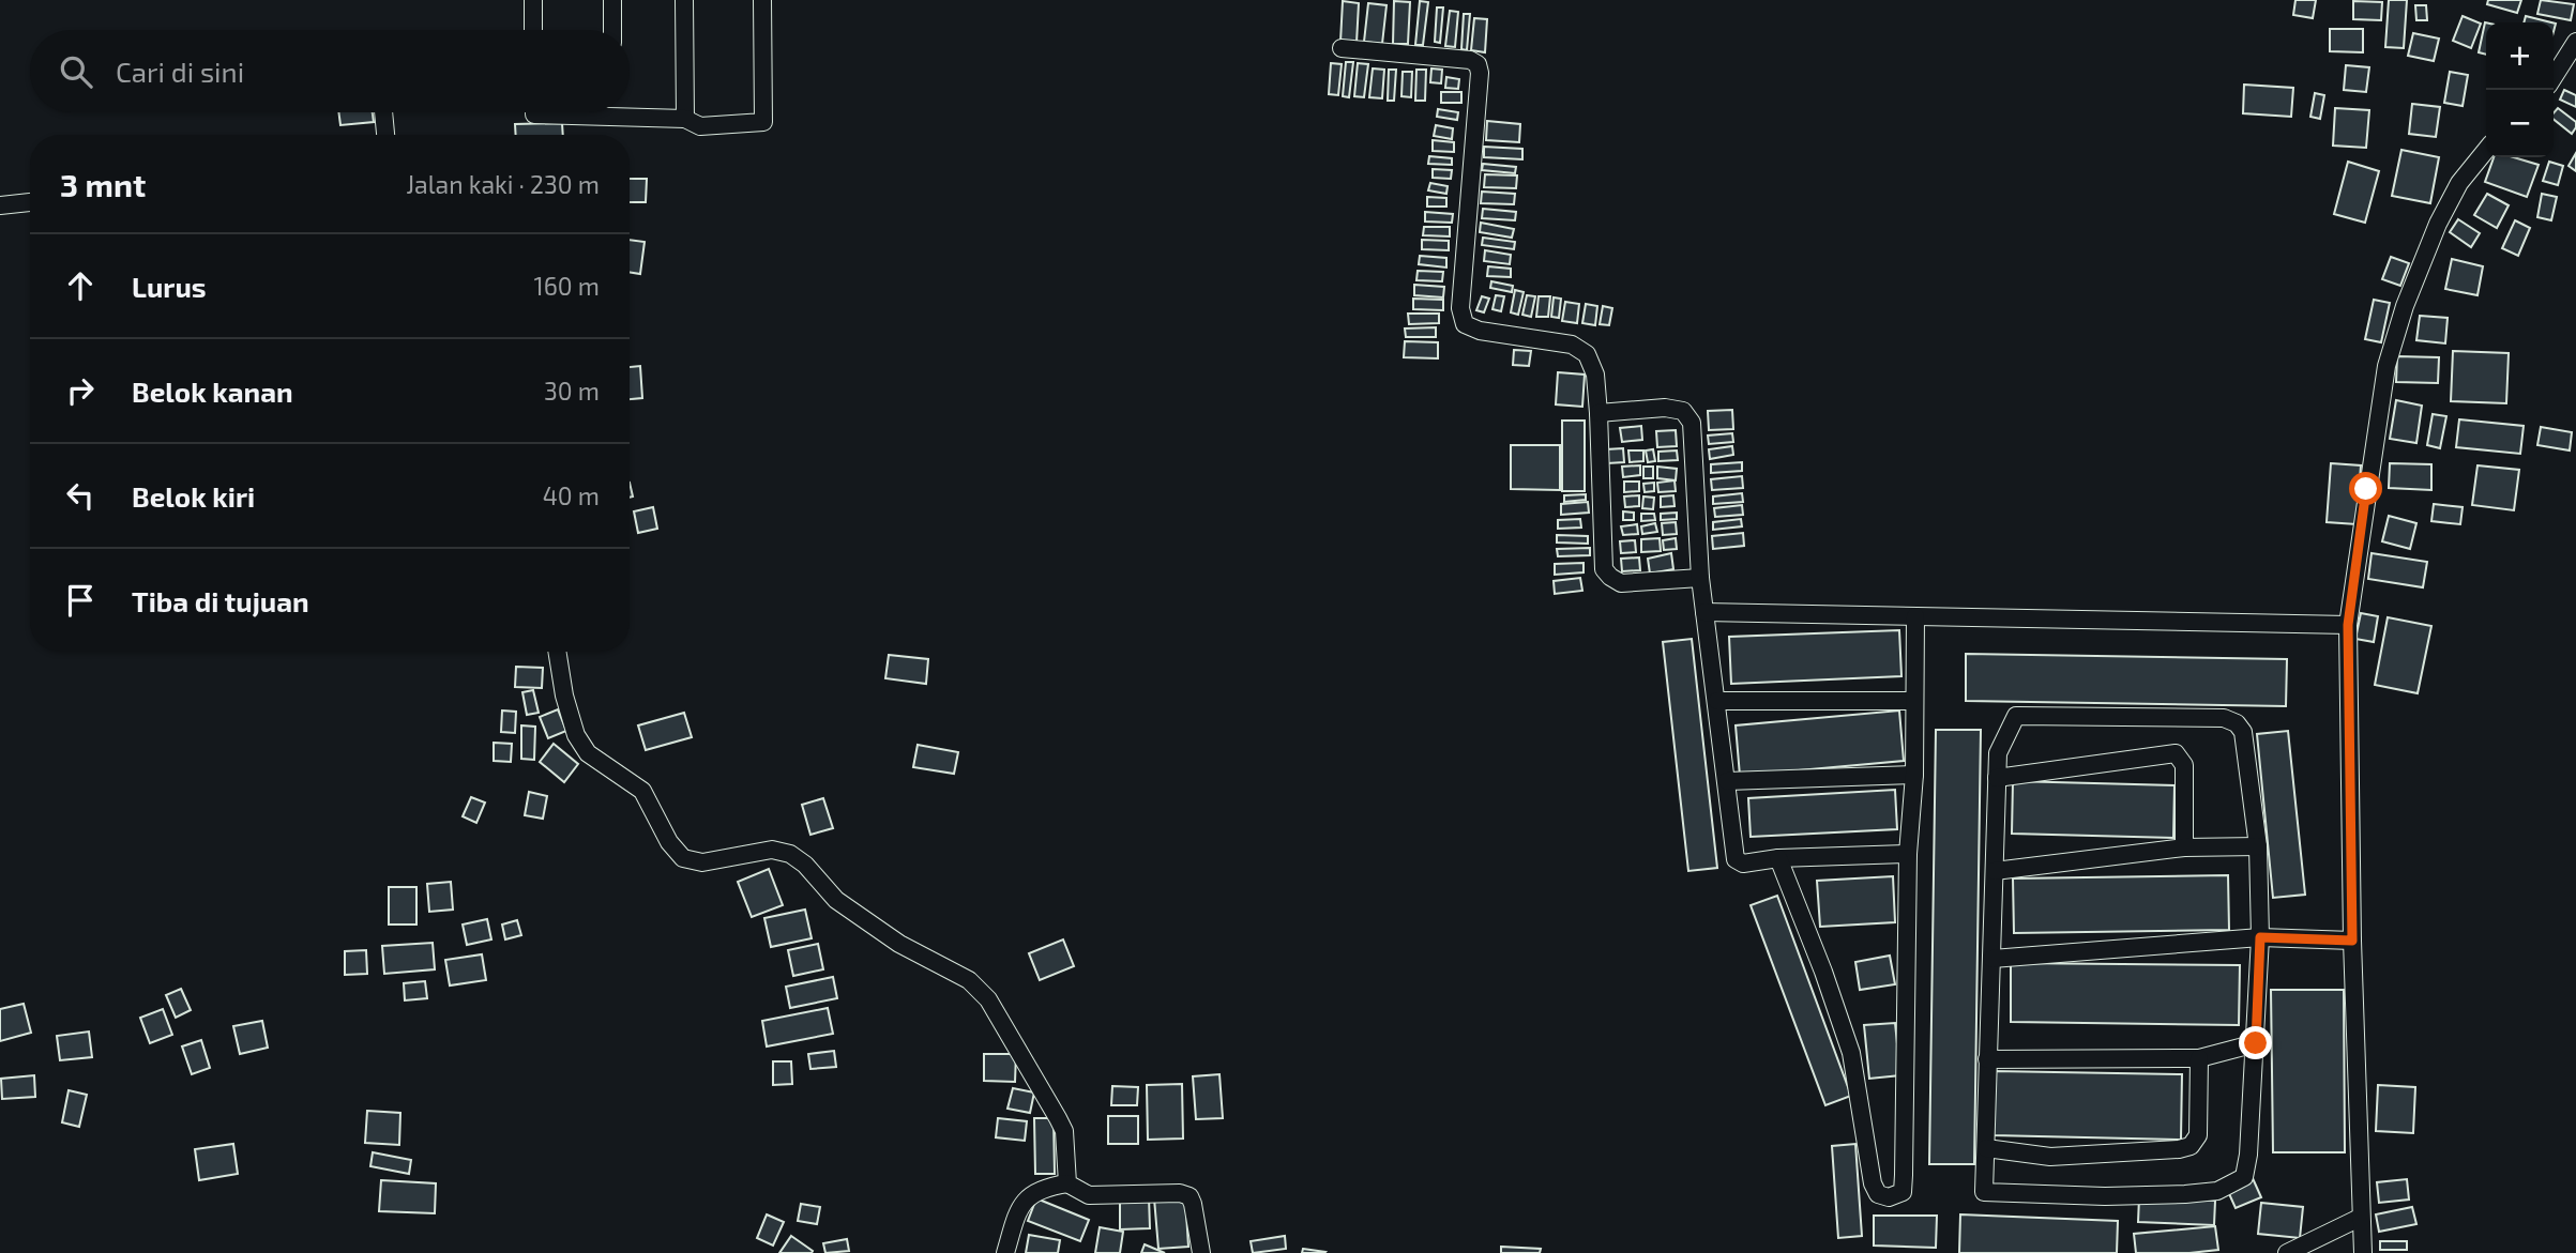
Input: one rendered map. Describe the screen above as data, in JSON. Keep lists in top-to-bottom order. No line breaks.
{"page":{"map_buttons":["+","−"],"search":"Cari di sini","heading":["3 mnt","Jalan kaki · 230 m"],"list":[["Lurus","160 m"],["Belok kanan","30 m"],["Belok kiri","40 m"],"Tiba di tujuan"]}}
